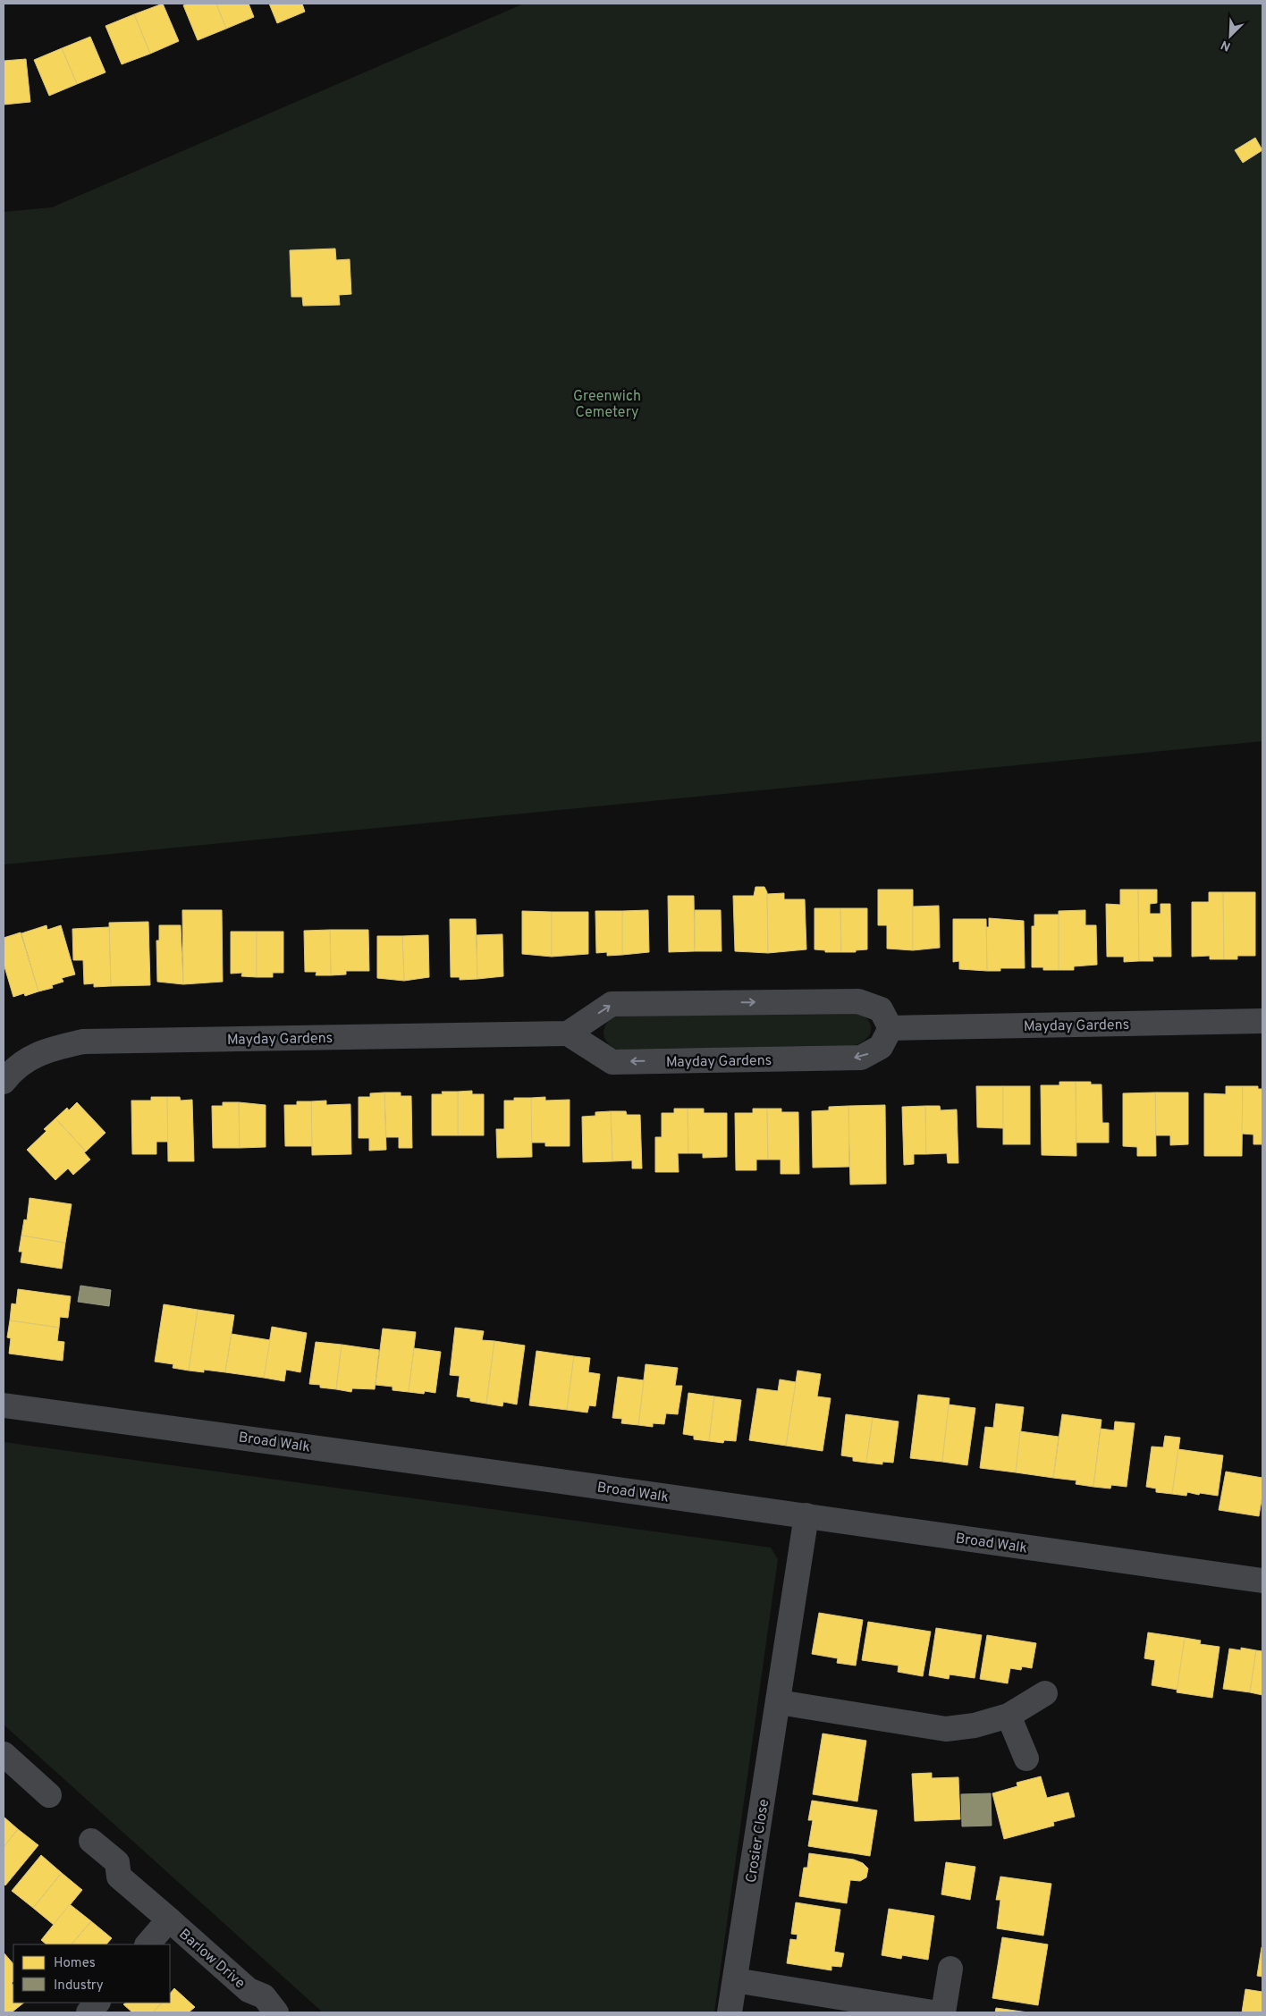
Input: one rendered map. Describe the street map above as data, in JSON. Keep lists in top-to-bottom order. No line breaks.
{"streets":{"street":["Mayday Gardens","Broad Walk","Crosier Close","Barlow Drive"]},"crossings":[["Broad Walk","Crosier Close"]],"parks":["Greenwich Cemetery"],"legend":["Homes","Industry"],"north":"bottom left"}
